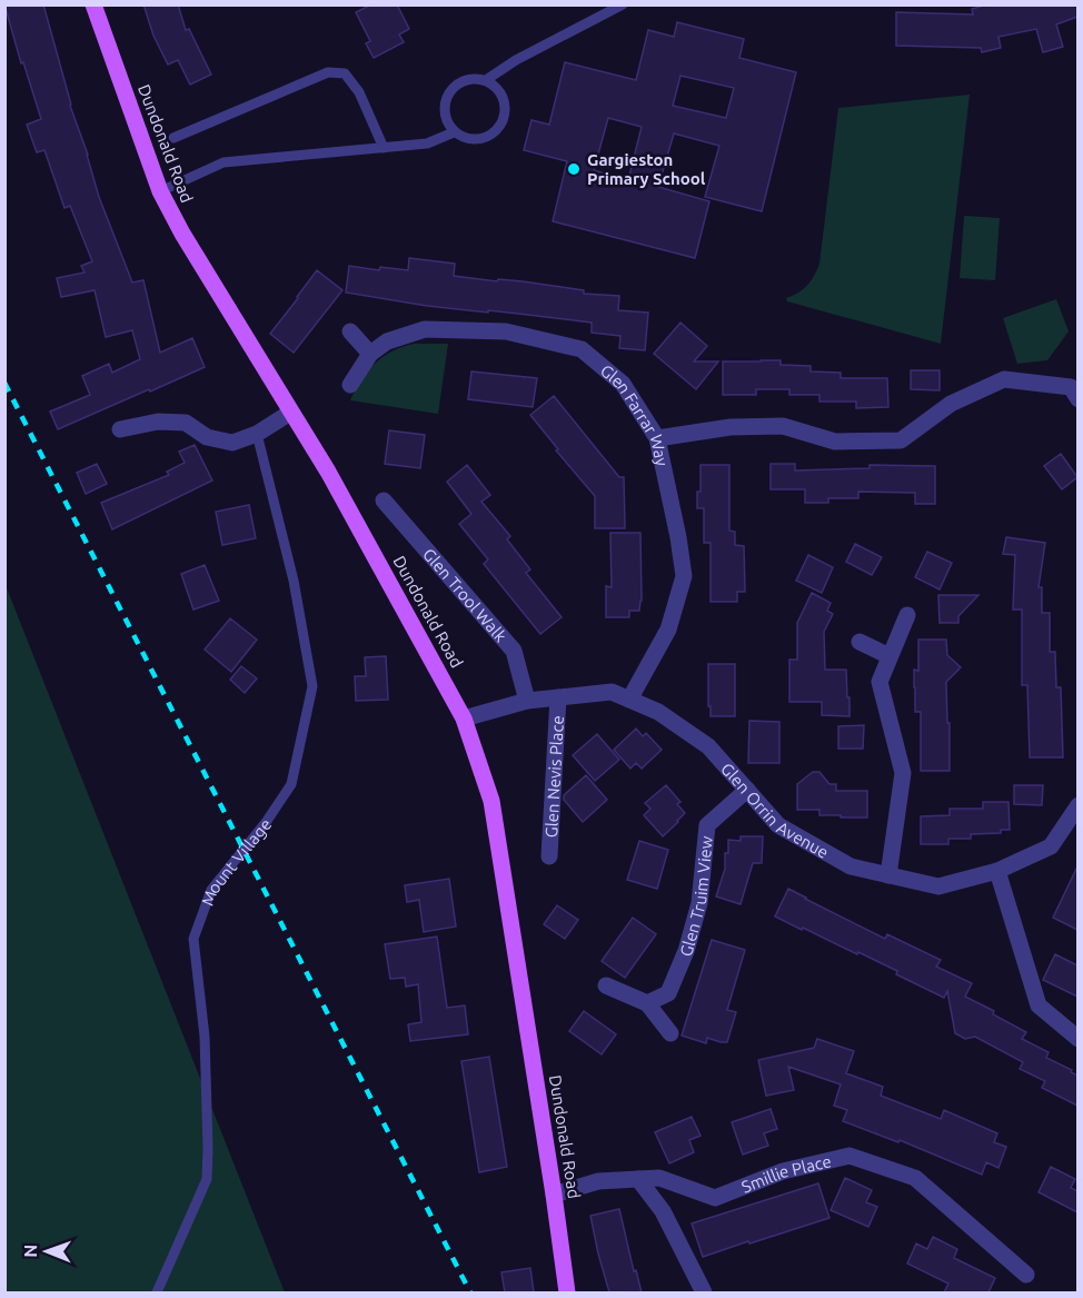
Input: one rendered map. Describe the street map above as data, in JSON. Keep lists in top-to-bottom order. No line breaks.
{"streets":{"main road":["Dundonald Road"],"street":["Glen Farrar Way","Glen Trool Walk","Glen Nevis Place","Glen Orrin Avenue","Glen Truim View","Smillie Place"],"lane":["Mount Village"]},"crossings":[["Dundonald Road","Glen Orrin Avenue"],["Dundonald Road","Smillie Place"],["Glen Farrar Way","Glen Orrin Avenue"],["Glen Trool Walk","Glen Orrin Avenue"],["Glen Nevis Place","Glen Orrin Avenue"],["Glen Orrin Avenue","Glen Truim View"]],"places":["Gargieston Primary School"],"north":"left"}
